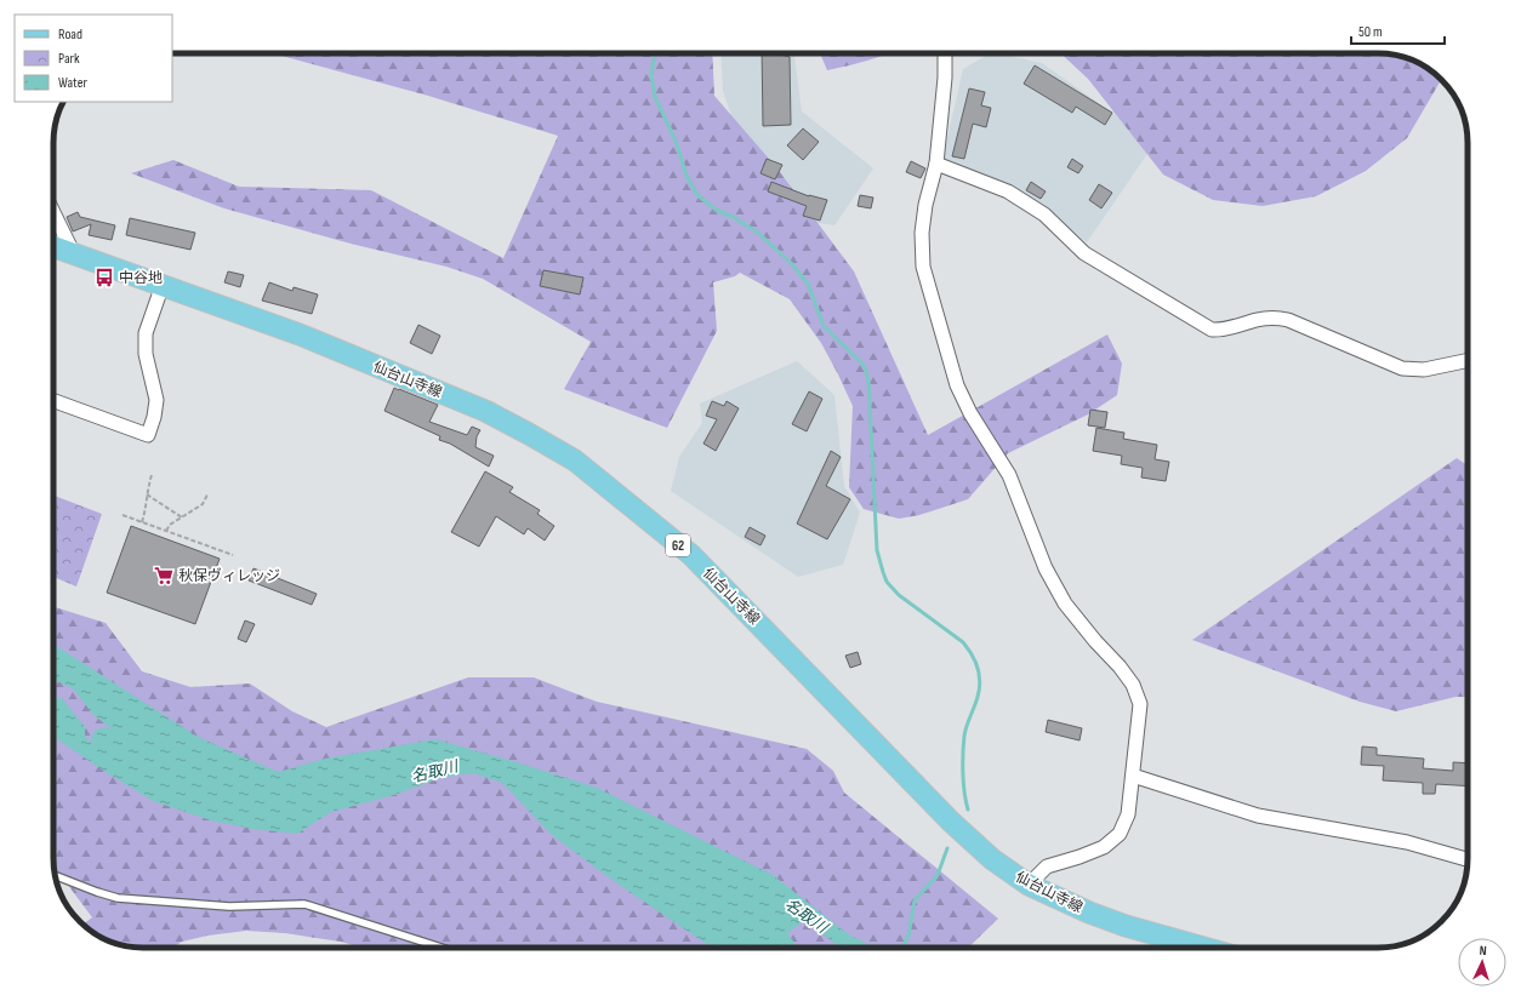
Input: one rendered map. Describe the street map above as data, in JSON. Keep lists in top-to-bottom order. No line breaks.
{"streets":{"main road":["仙台山寺線","62"]},"water":["名取川"],"places":{"bus stop":["中谷地"],"supermarket":["秋保ヴィレッジ"]},"legend":["Road","Park","Water"],"scale_bar":"50 m","north":"top"}
